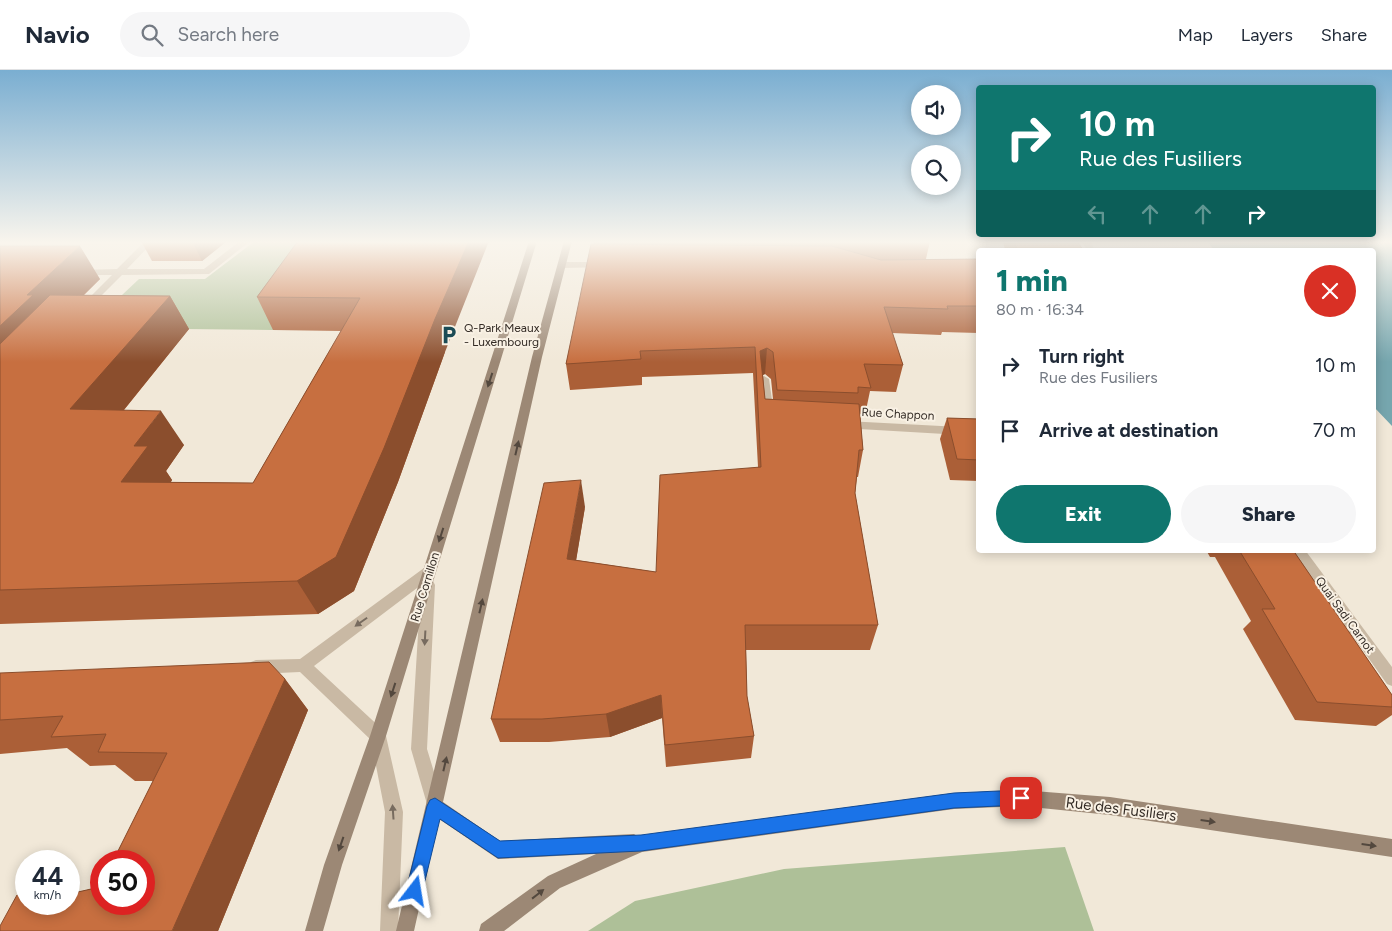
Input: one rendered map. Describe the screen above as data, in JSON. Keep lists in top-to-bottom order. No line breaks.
{"streets":{"main road":["Rue Cornillon","Rue des Fusiliers"],"street":["Rue Chappon","Quai Sadi Carnot"]},"one_way":["Rue des Fusiliers"],"places":{"parking":["Q-Park Meaux - Luxembourg"]},"page":{"header":"Navio","search":"Search here","nav":["Map","Layers","Share"],"turn":["10 m","Rue des Fusiliers"],"heading":["1 min","80 m · 16:34"],"list":[{"name":"Turn right","note":"Rue des Fusiliers","value":"10 m"},{"name":"Arrive at destination","value":"70 m"}],"buttons":["Exit","Share"],"speed":"44 km/h","limit":"50"}}
